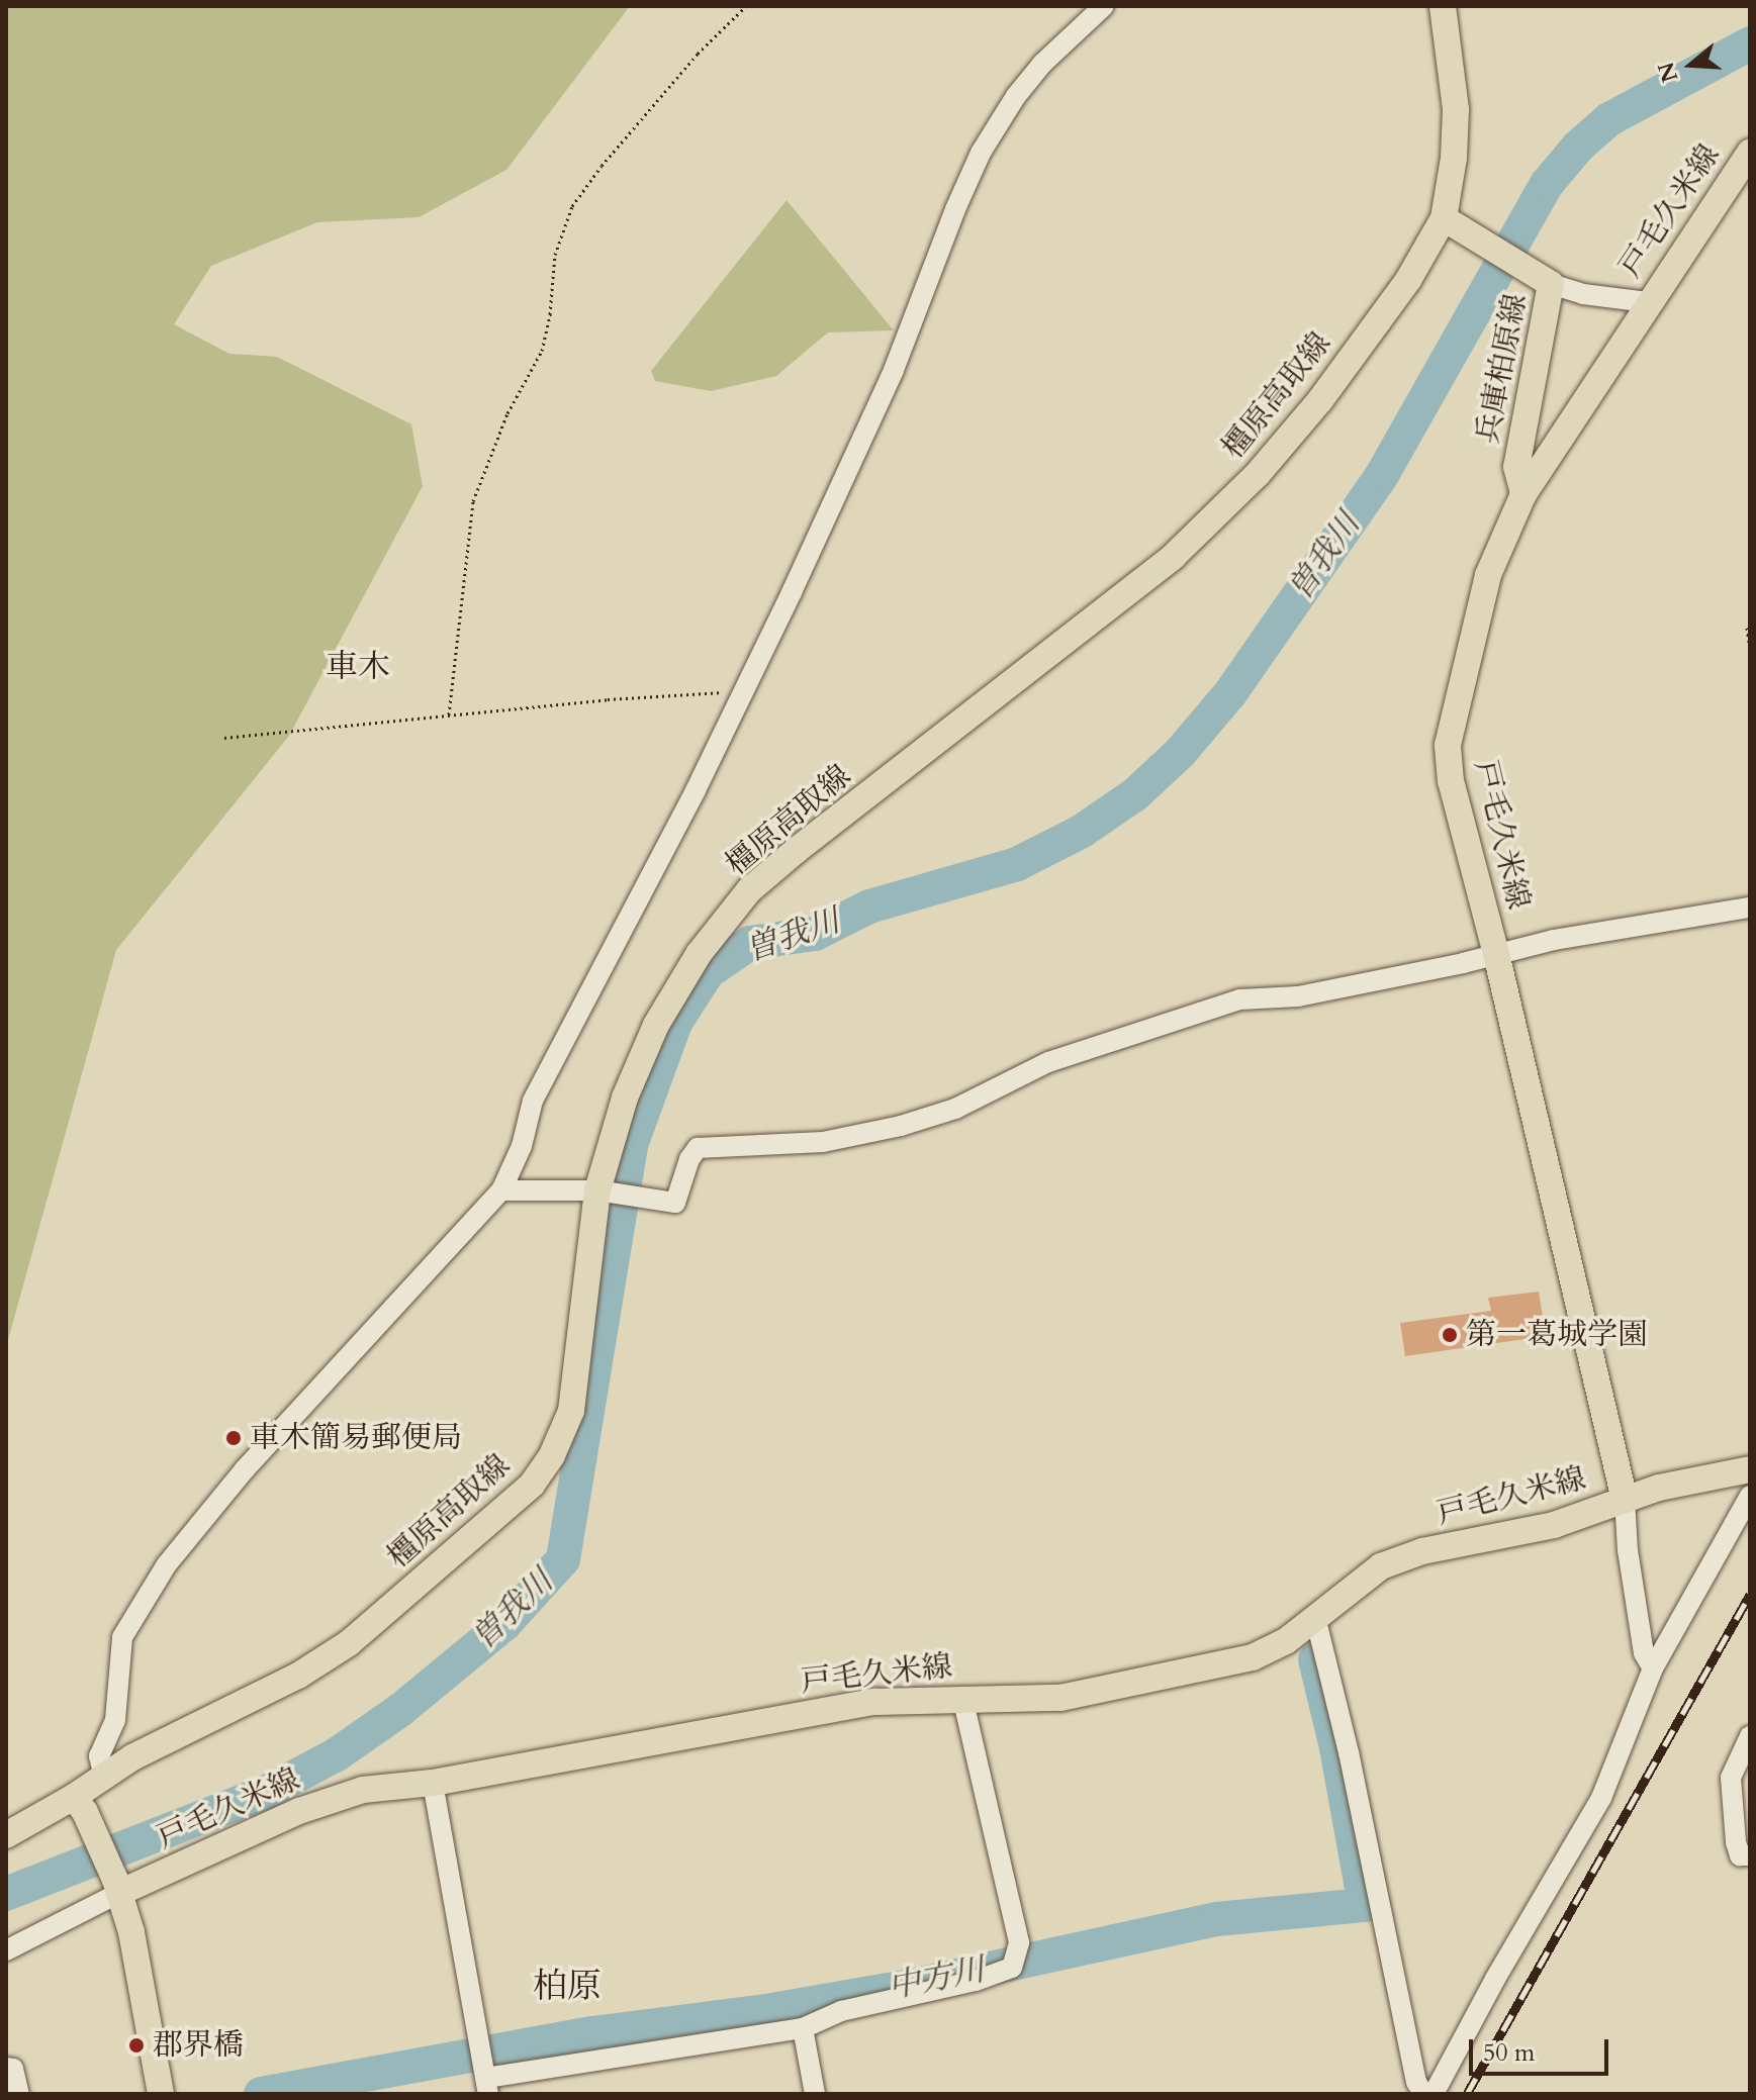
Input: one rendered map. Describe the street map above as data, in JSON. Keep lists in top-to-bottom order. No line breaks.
{"streets":{"main road":["戸毛久米線","兵庫柏原線","橿原高取線"]},"crossings":[["戸毛久米線","兵庫柏原線"],["兵庫柏原線","橿原高取線"]],"districts":["車木","柏原"],"water":["曽我川","中方川"],"places":["第一葛城学園","車木簡易郵便局","郡界橋"],"scale_bar":"50 m","north":"left"}
